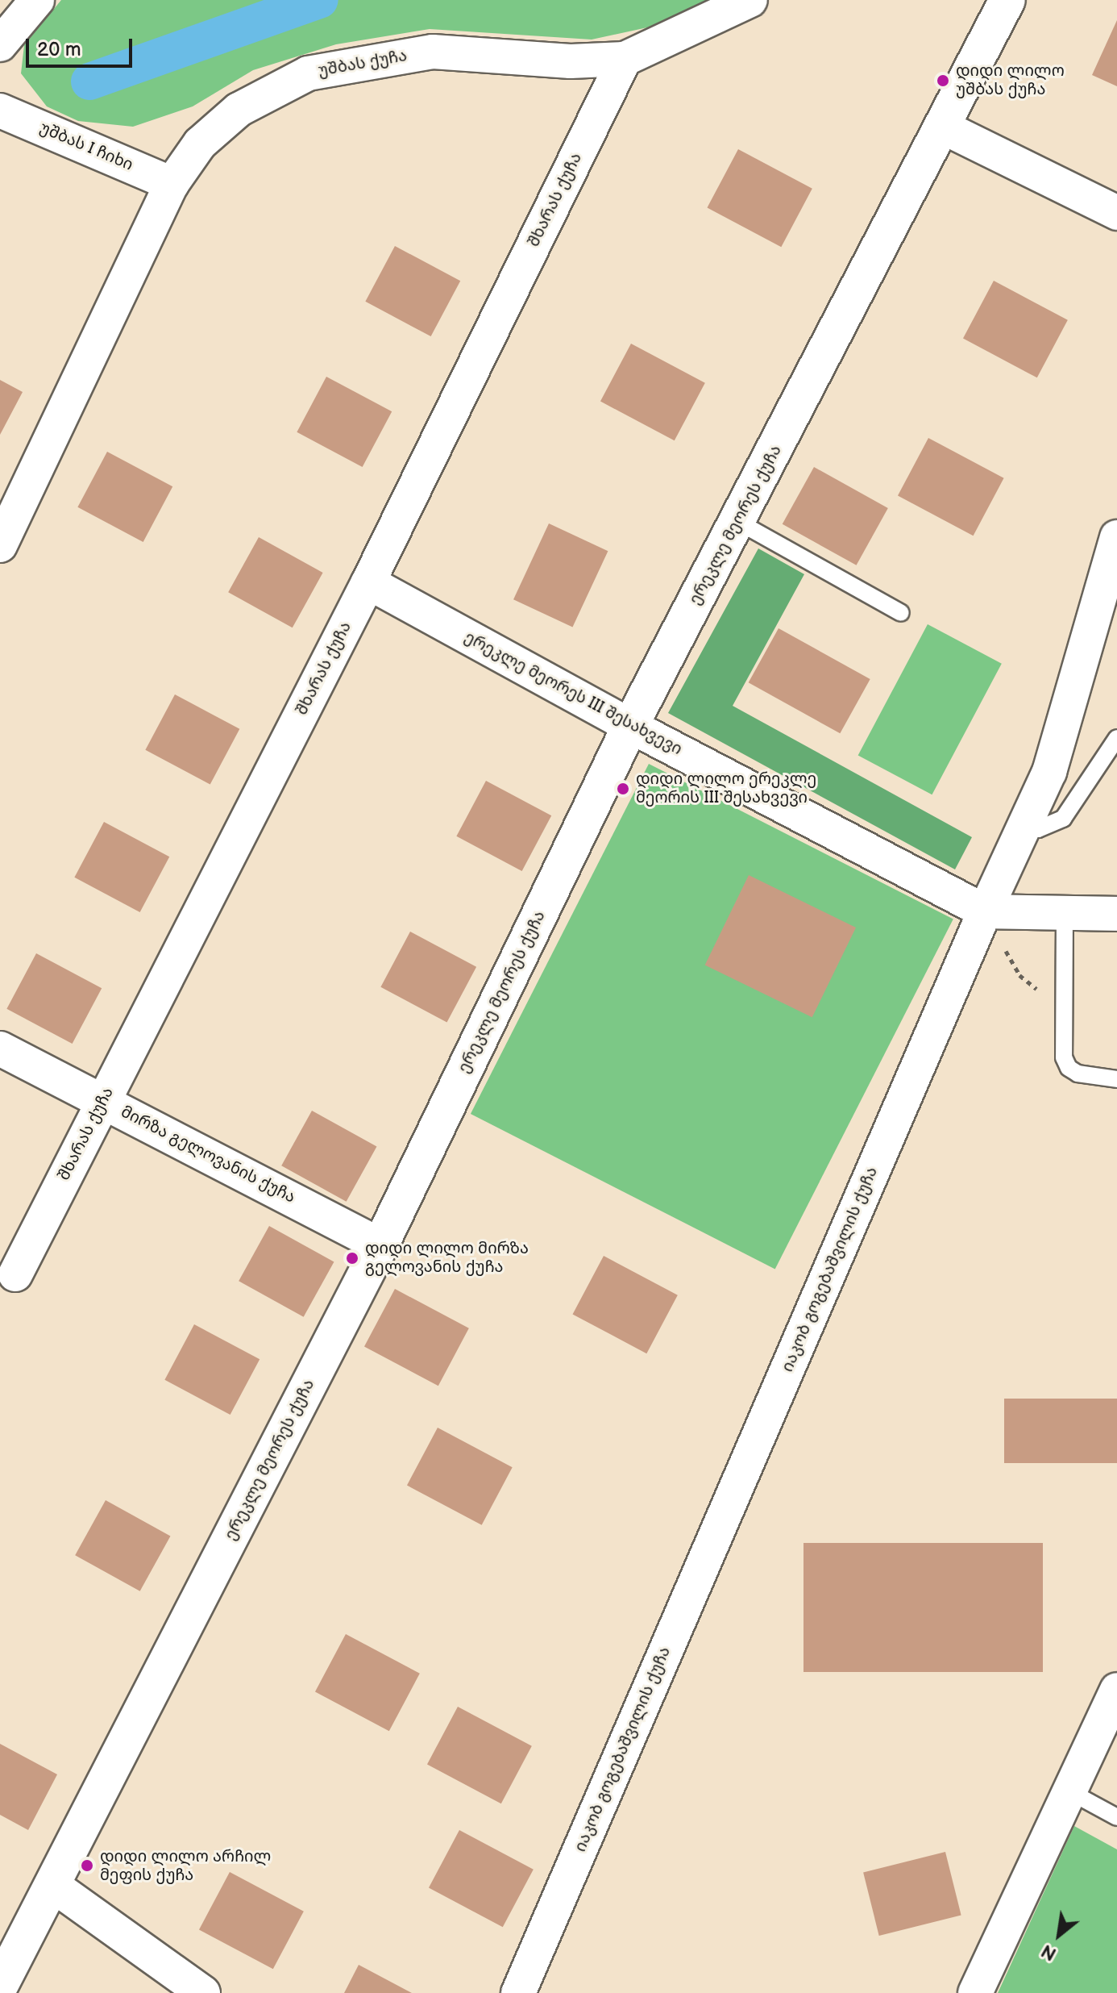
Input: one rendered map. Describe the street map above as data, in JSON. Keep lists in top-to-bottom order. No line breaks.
{"streets":{"street":["უშბას ქუჩა","უშბას I ჩიხი","შხარას ქუჩა","ერეკლე მეორეს ქუჩა","ერეკლე მეორეს III შესახვევი","მირზა გელოვანის ქუჩა","იაკობ გოგებაშვილის ქუჩა"]},"crossings":[["უშბას ქუჩა","უშბას I ჩიხი"],["უშბას ქუჩა","შხარას ქუჩა"],["შხარას ქუჩა","ერეკლე მეორეს III შესახვევი"],["შხარას ქუჩა","მირზა გელოვანის ქუჩა"],["ერეკლე მეორეს ქუჩა","ერეკლე მეორეს III შესახვევი"],["ერეკლე მეორეს ქუჩა","მირზა გელოვანის ქუჩა"],["ერეკლე მეორეს III შესახვევი","იაკობ გოგებაშვილის ქუჩა"]],"places":["დიდი ლილო უშბას ქუჩა","დიდი ლილო ერეკლე მეორის III შესახვევი","დიდი ლილო მირზა გელოვანის ქუჩა","დიდი ლილო არჩილ მეფის ქუჩა"],"scale_bar":"20 m","north":"bottom left"}
